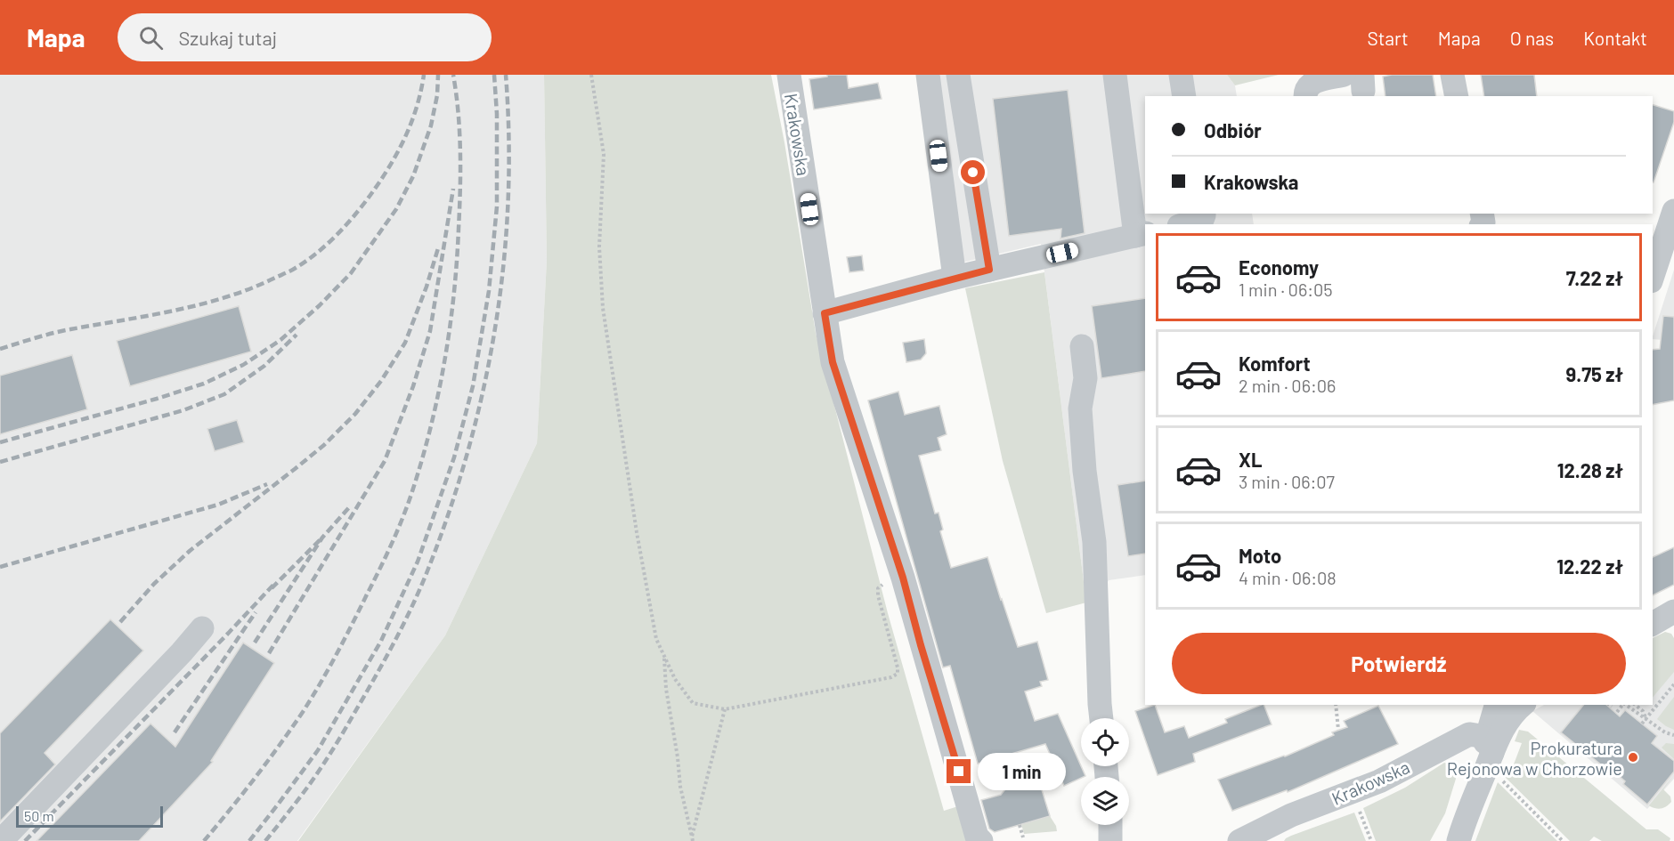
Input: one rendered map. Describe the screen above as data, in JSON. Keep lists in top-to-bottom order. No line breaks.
{"streets":{"street":["Krakowska"]},"places":["Prokuratura Rejonowa w Chorzowie"],"scale_bar":"50 m","page":{"header":"Mapa","search":"Szukaj tutaj","nav":["Start","Mapa","O nas","Kontakt"],"banner":["Odbiór","Krakowska"],"list":[{"name":"Economy","note":"1 min · 06:05","value":"7.22 zł"},{"name":"Komfort","note":"2 min · 06:06","value":"9.75 zł"},{"name":"XL","note":"3 min · 06:07","value":"12.28 zł"},{"name":"Moto","note":"4 min · 06:08","value":"12.22 zł"}],"buttons":"Potwierdź","bubble":"1 min","scale":"50 m"}}
